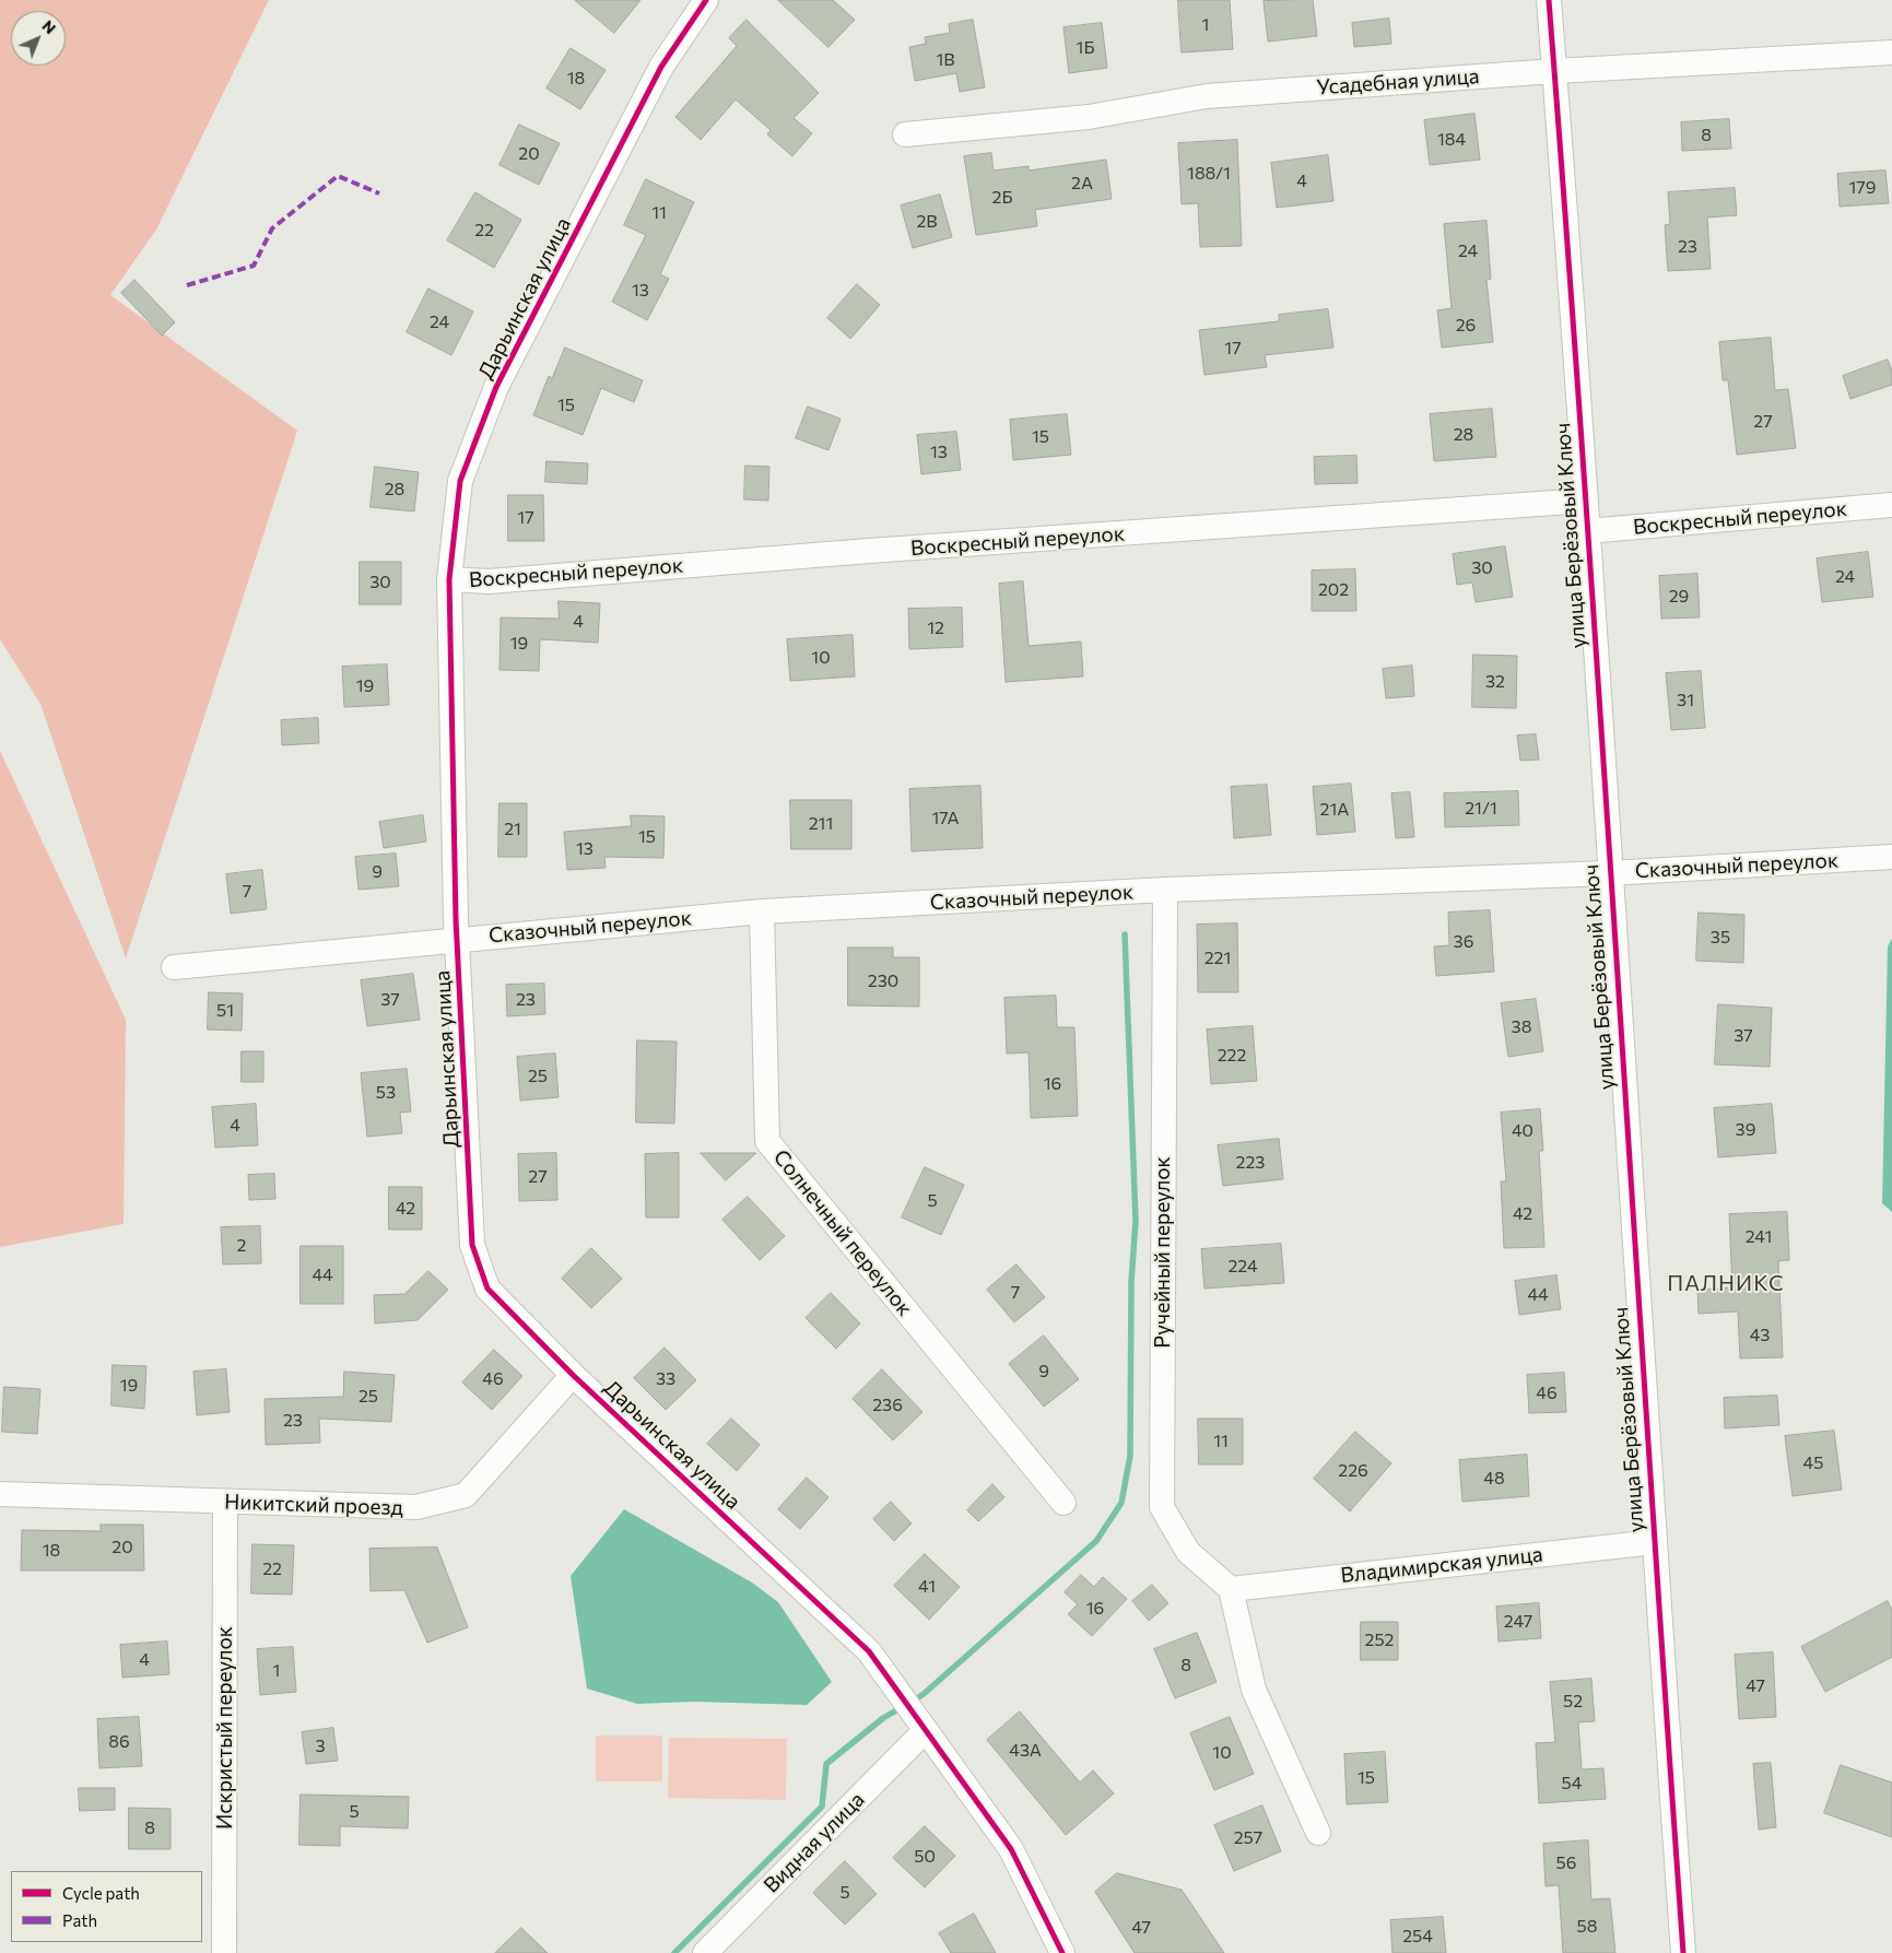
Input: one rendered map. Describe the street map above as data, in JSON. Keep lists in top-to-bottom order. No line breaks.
{"streets":{"street":["Усадебная улица","Дарьинская улица","Воскресный переулок","улица Берёзовый Ключ","Сказочный переулок","Солнечный переулок","Ручейный переулок","Никитский проезд","Владимирская улица","Искристый переулок","Видная улица"]},"crossings":[["Усадебная улица","улица Берёзовый Ключ"],["Дарьинская улица","Воскресный переулок"],["Дарьинская улица","Сказочный переулок"],["Дарьинская улица","Никитский проезд"],["Дарьинская улица","Видная улица"],["Воскресный переулок","улица Берёзовый Ключ"],["улица Берёзовый Ключ","Сказочный переулок"],["улица Берёзовый Ключ","Владимирская улица"],["Сказочный переулок","Солнечный переулок"],["Сказочный переулок","Ручейный переулок"],["Ручейный переулок","Владимирская улица"],["Никитский проезд","Искристый переулок"]],"districts":["ПАЛНИКС"],"house_numbers":["1","1Б","1В","18","8","184","20","188/1","4","2А","179","2Б","11","2В","22","23","24","13","24","26","17","15","27","28","15","13","28","17","30","24","30","202","29","4","12","19","10","32","19","31","21/1","21А","17А","211","21","15","13","9","7","35","36","221","230","37","23","51","38","37","222","25","16","53","4","39","40","223","27","5","42","42","241","2","224","44","7","44","43","9","46","33","19","46","25","236","23","11","45","226","48","20","18","22","41","16","247","252","4","8","1","47","52","86","3","43А","10","15","54","5","8","257","50","56","5","58","47","254"],"legend":["Cycle path","Path"],"north":"top right"}
